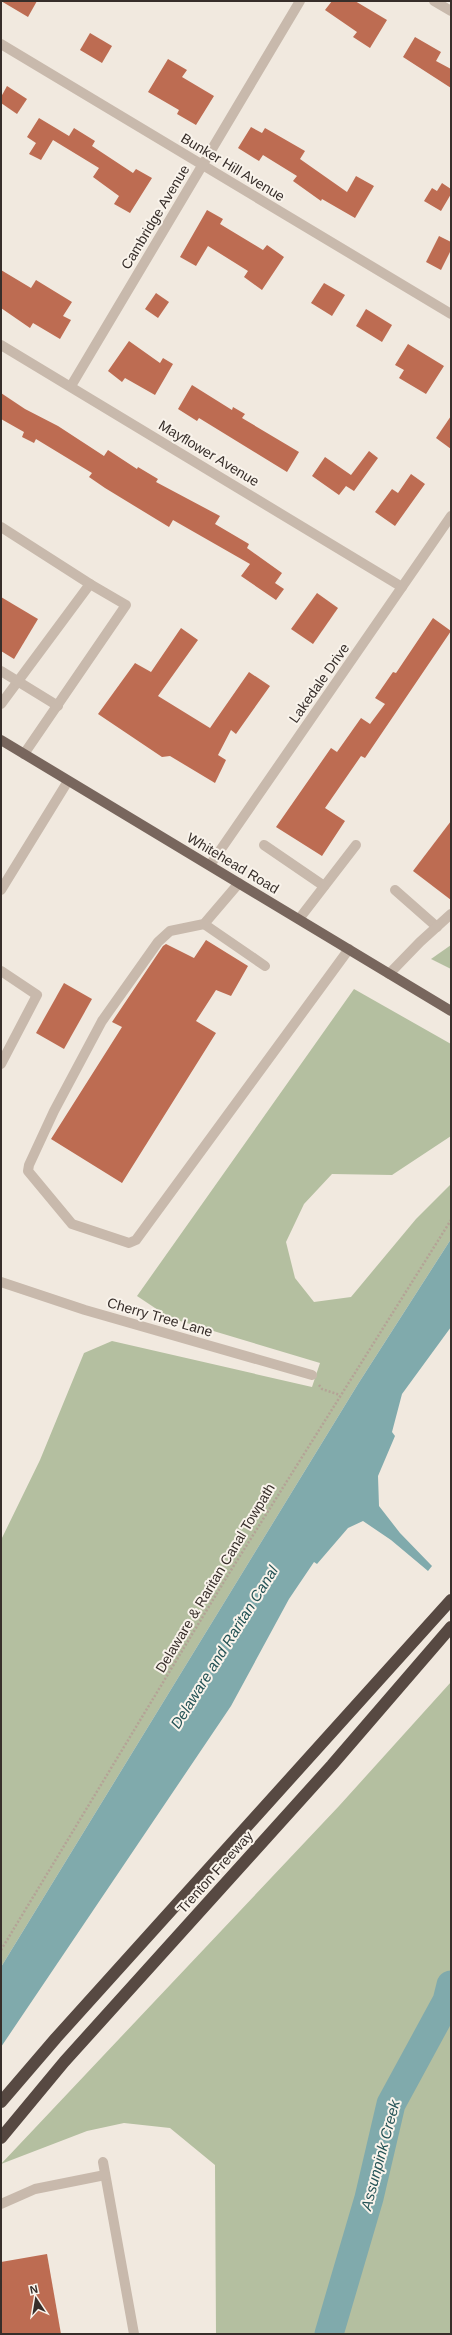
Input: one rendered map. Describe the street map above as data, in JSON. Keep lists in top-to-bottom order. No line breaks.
{"streets":{"highway":["Trenton Freeway"],"main road":["Whitehead Road"],"street":["Bunker Hill Avenue","Cambridge Avenue","Mayflower Avenue","Lakedale Drive","Cherry Tree Lane"],"path":["Delaware & Raritan Canal Towpath"]},"crossings":[["Bunker Hill Avenue","Cambridge Avenue"],["Cambridge Avenue","Mayflower Avenue"],["Mayflower Avenue","Lakedale Drive"],["Lakedale Drive","Whitehead Road"]],"water":["Delaware and Raritan Canal","Assunpink Creek"],"north":"top"}
